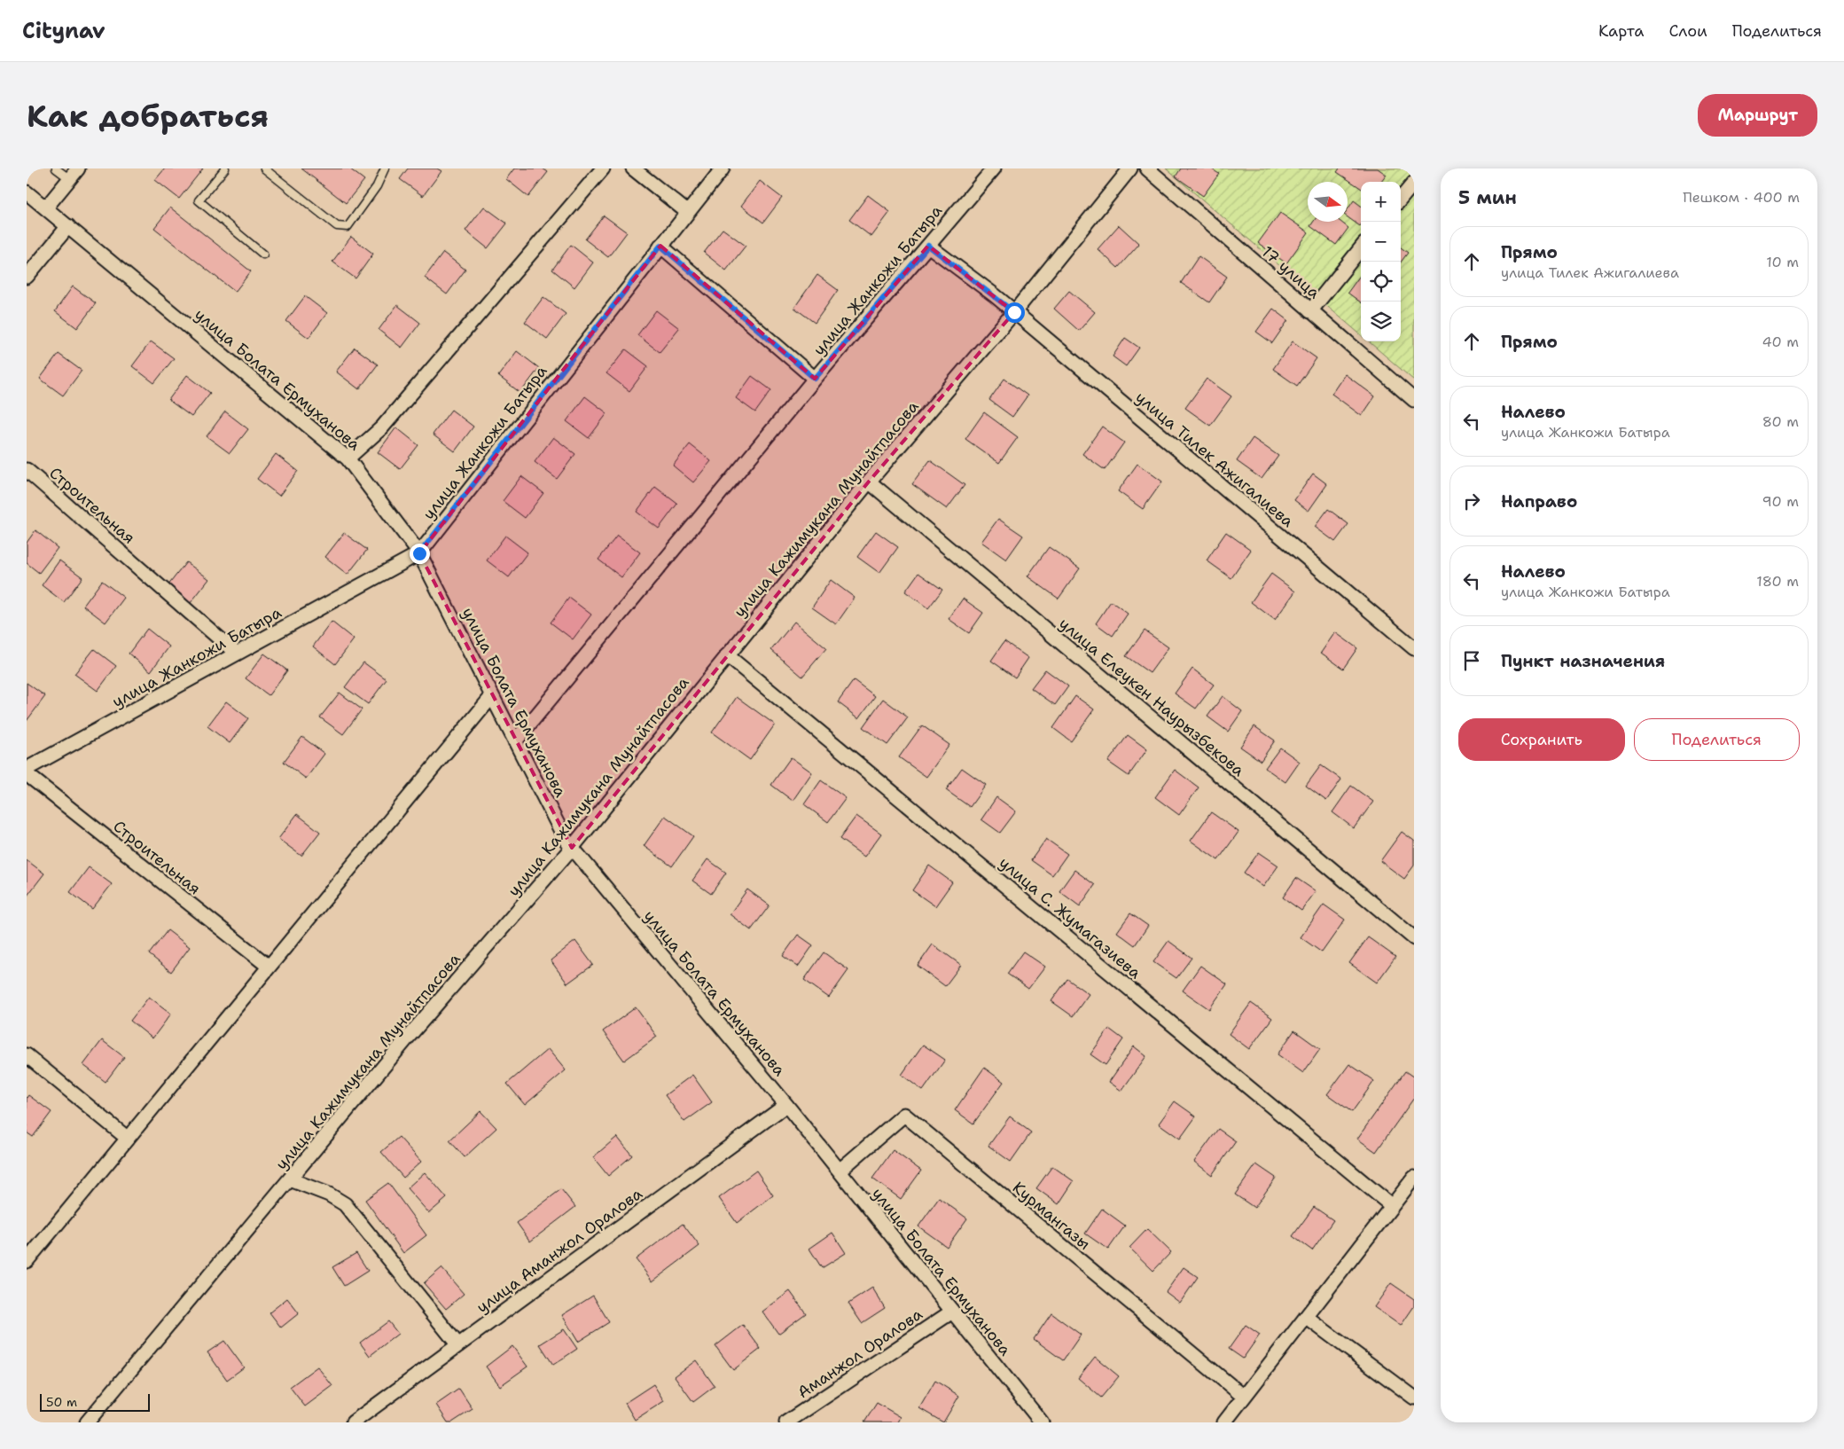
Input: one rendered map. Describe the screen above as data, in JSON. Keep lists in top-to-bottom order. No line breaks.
{"streets":{"street":["17 улица","улица Жанкожи Батыра","улица Болата Ермуханова","улица Тилек Ажигалиева","Строительная","улица Кажимукана Мунайтпасова","улица Елеукен Наурызбекова","улица С. Жумагазиева","Курмангазы","улица Аманжол Оралова","Аманжол Оралова"]},"crossings":[["улица Жанкожи Батыра","улица Болата Ермуханова"],["улица Жанкожи Батыра","улица Тилек Ажигалиева"],["улица Жанкожи Батыра","Строительная"],["улица Болата Ермуханова","улица Кажимукана Мунайтпасова"],["улица Болата Ермуханова","Курмангазы"],["улица Болата Ермуханова","улица Аманжол Оралова"],["улица Болата Ермуханова","Аманжол Оралова"],["улица Тилек Ажигалиева","улица Кажимукана Мунайтпасова"],["улица Кажимукана Мунайтпасова","улица Елеукен Наурызбекова"],["улица Кажимукана Мунайтпасова","улица С. Жумагазиева"]],"scale_bar":"50 m","north":"right","page":{"header":"Citynav","nav":["Карта","Слои","Поделиться"],"buttons":["Маршрут",["Сохранить","Поделиться"]],"title":"Как добраться","heading":["5 мин","Пешком · 400 m"],"map_buttons":["+","−"],"list":[["Прямо","улица Тилек Ажигалиева","10 m"],["Прямо","40 m"],["Налево","улица Жанкожи Батыра","80 m"],["Направо","90 m"],["Налево","улица Жанкожи Батыра","180 m"],"Пункт назначения"],"scale":"50 m"}}
